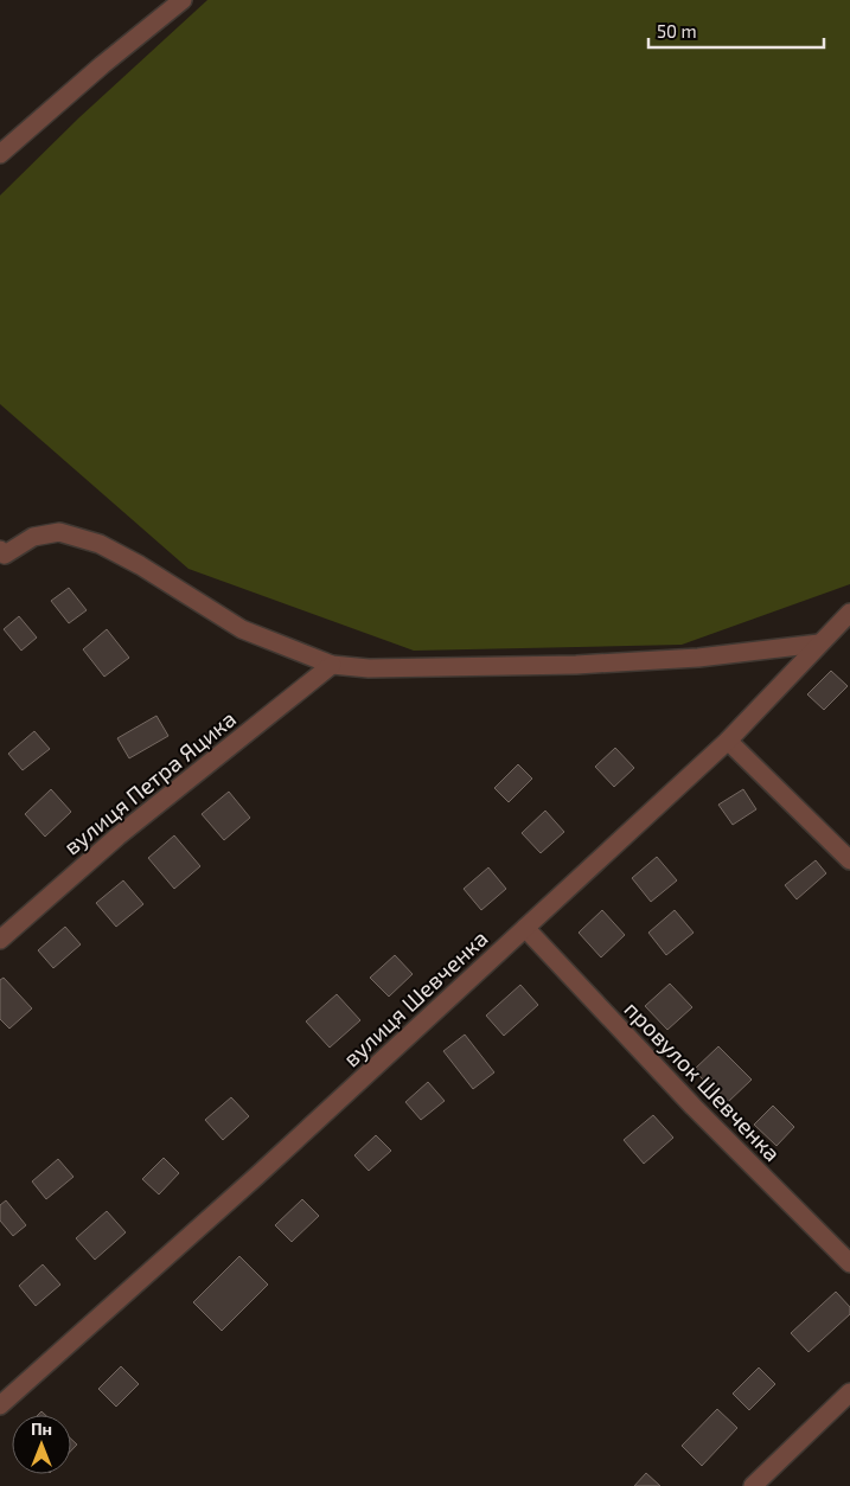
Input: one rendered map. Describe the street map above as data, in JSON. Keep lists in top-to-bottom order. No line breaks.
{"streets":{"street":["вулиця Петра Яцика","вулиця Шевченка","провулок Шевченка"]},"crossings":[["вулиця Шевченка","провулок Шевченка"]],"scale_bar":"50 m","north":"top"}
